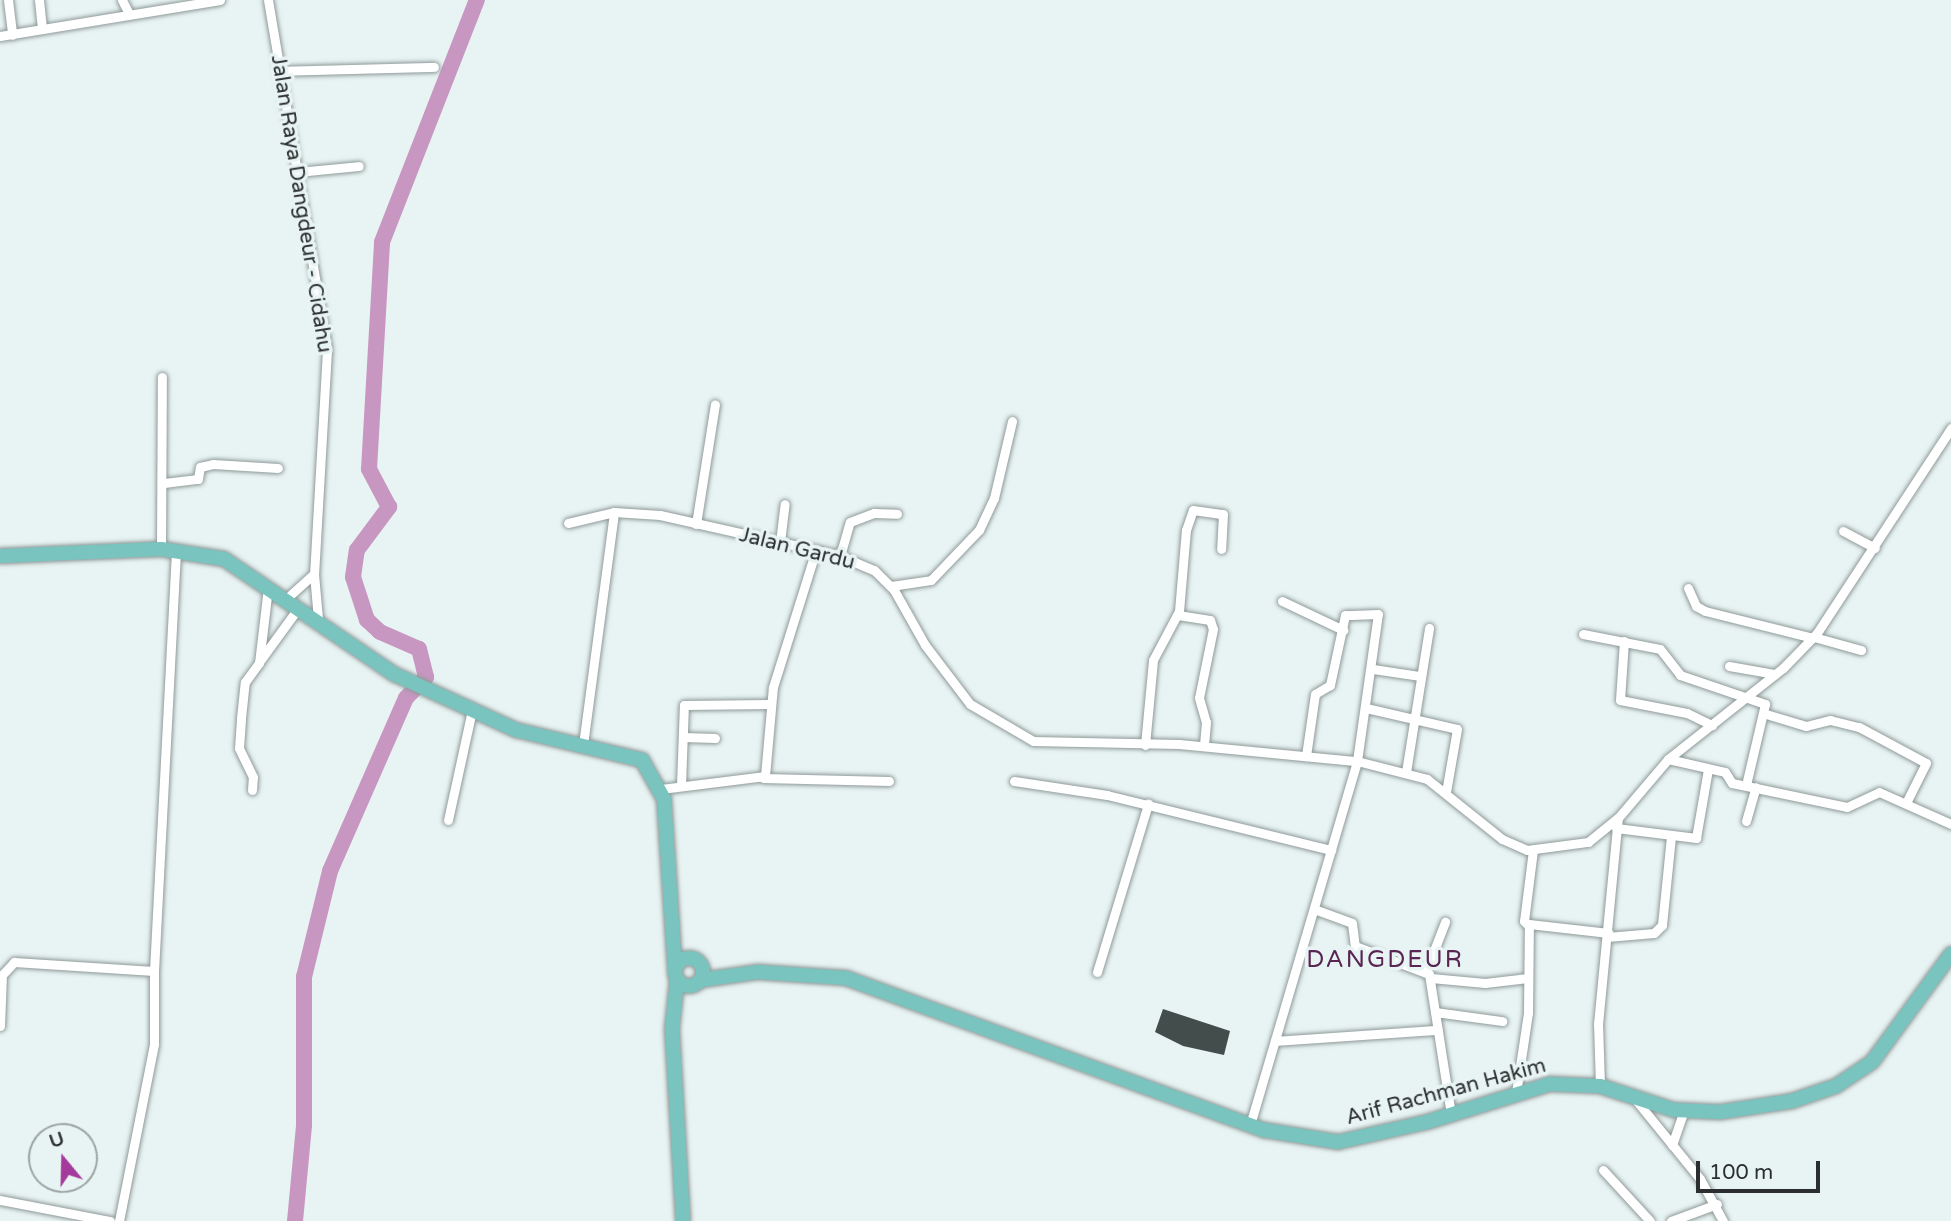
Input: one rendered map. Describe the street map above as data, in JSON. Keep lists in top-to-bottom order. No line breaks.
{"streets":{"main road":["Arif Rachman Hakim"],"street":["Jalan Raya Dangdeur - Cidahu","Jalan Gardu"]},"districts":["DANGDEUR"],"scale_bar":"100 m","north":"top"}
